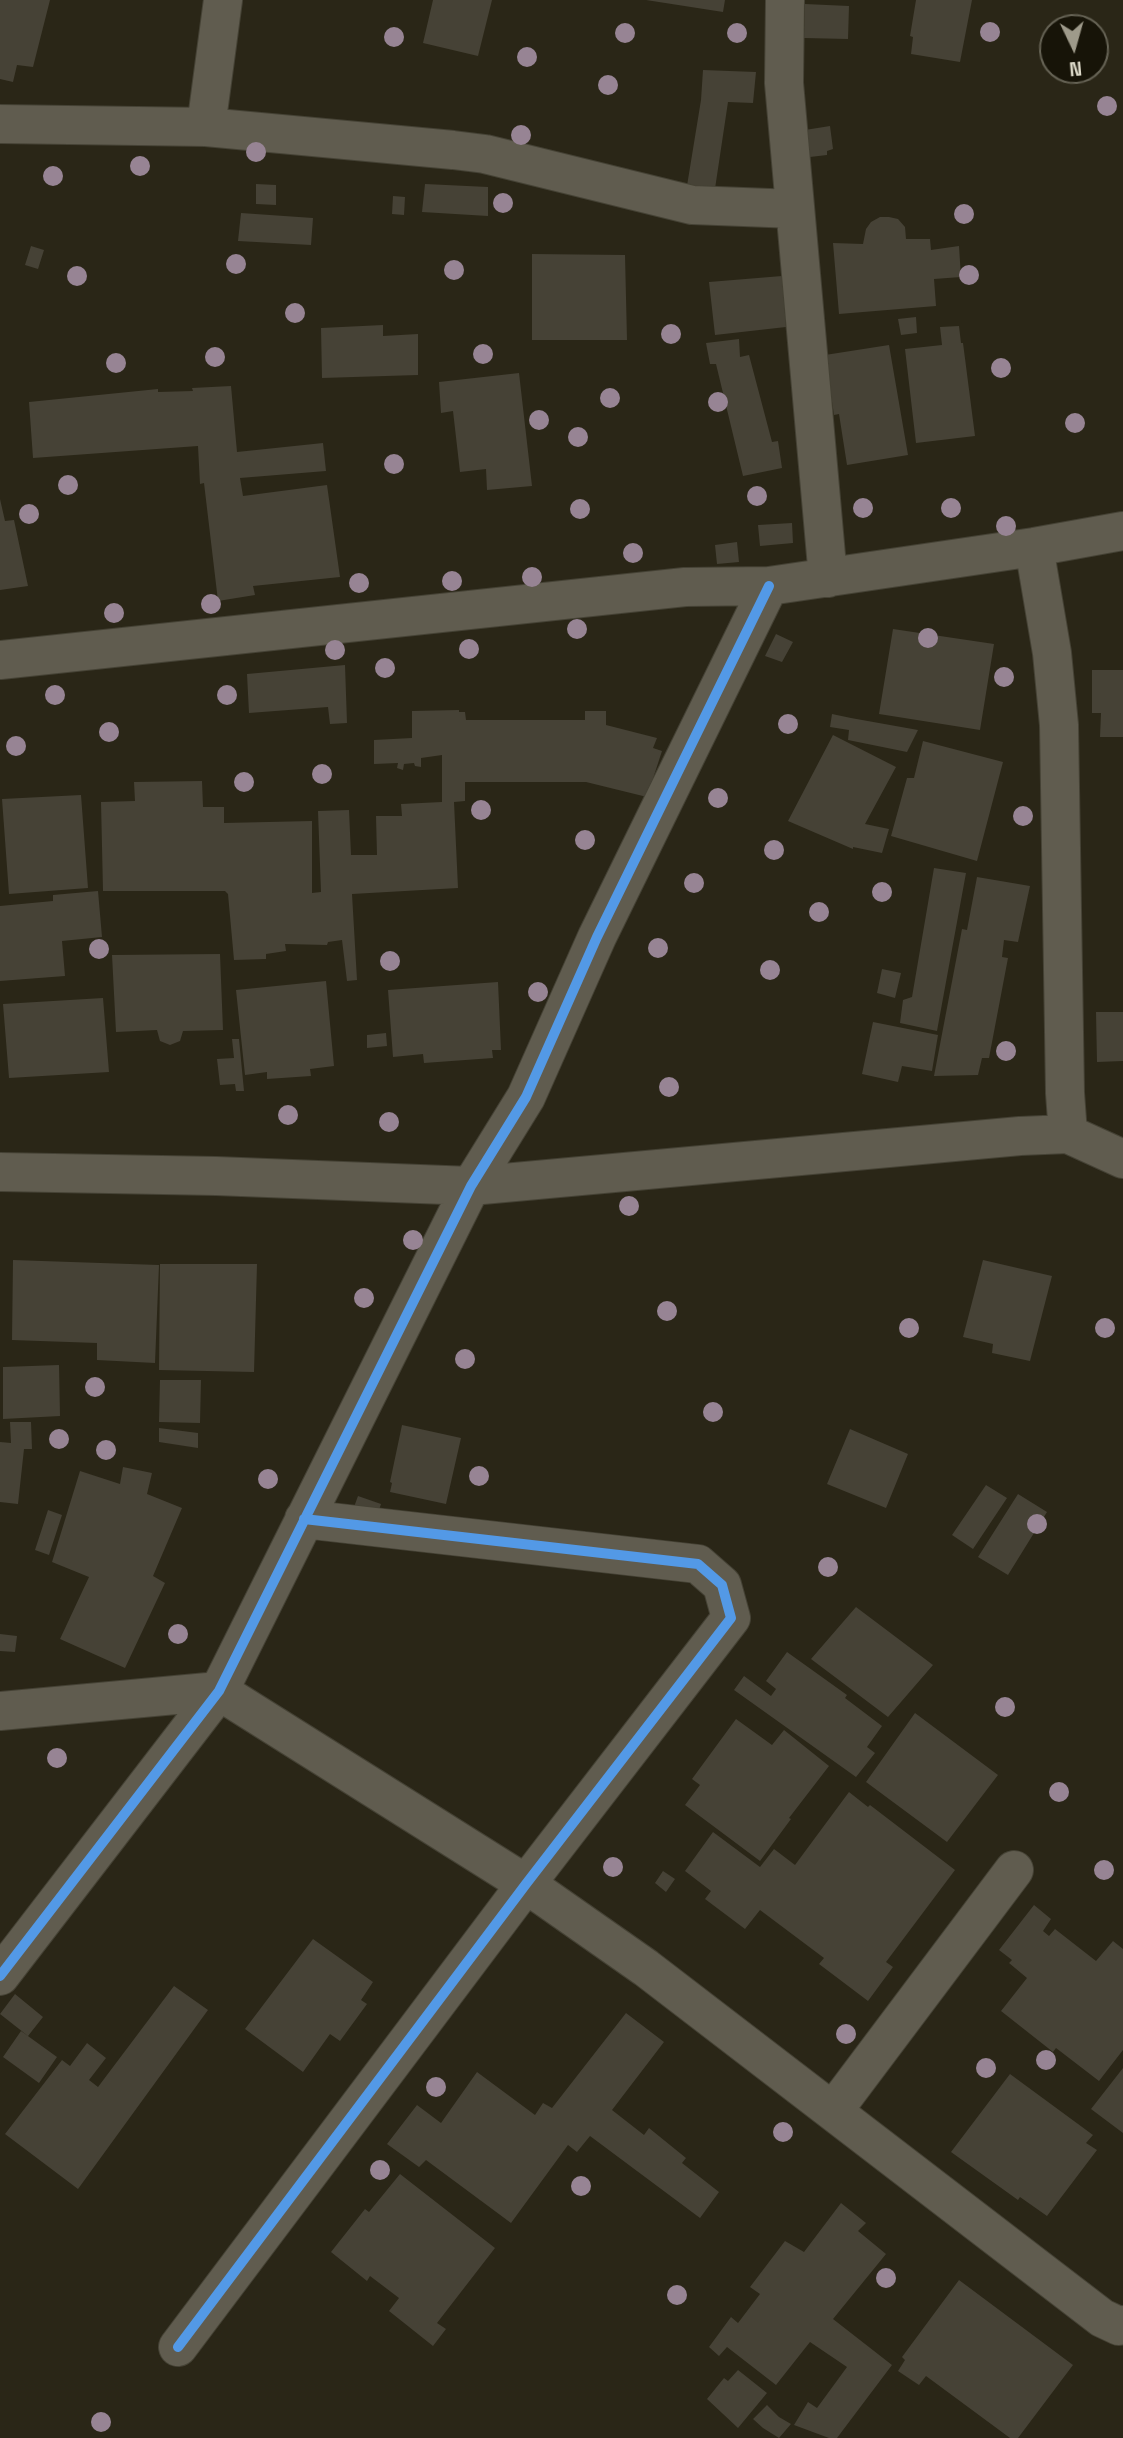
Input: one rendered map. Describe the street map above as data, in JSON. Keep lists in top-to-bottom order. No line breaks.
{"north":"bottom"}
